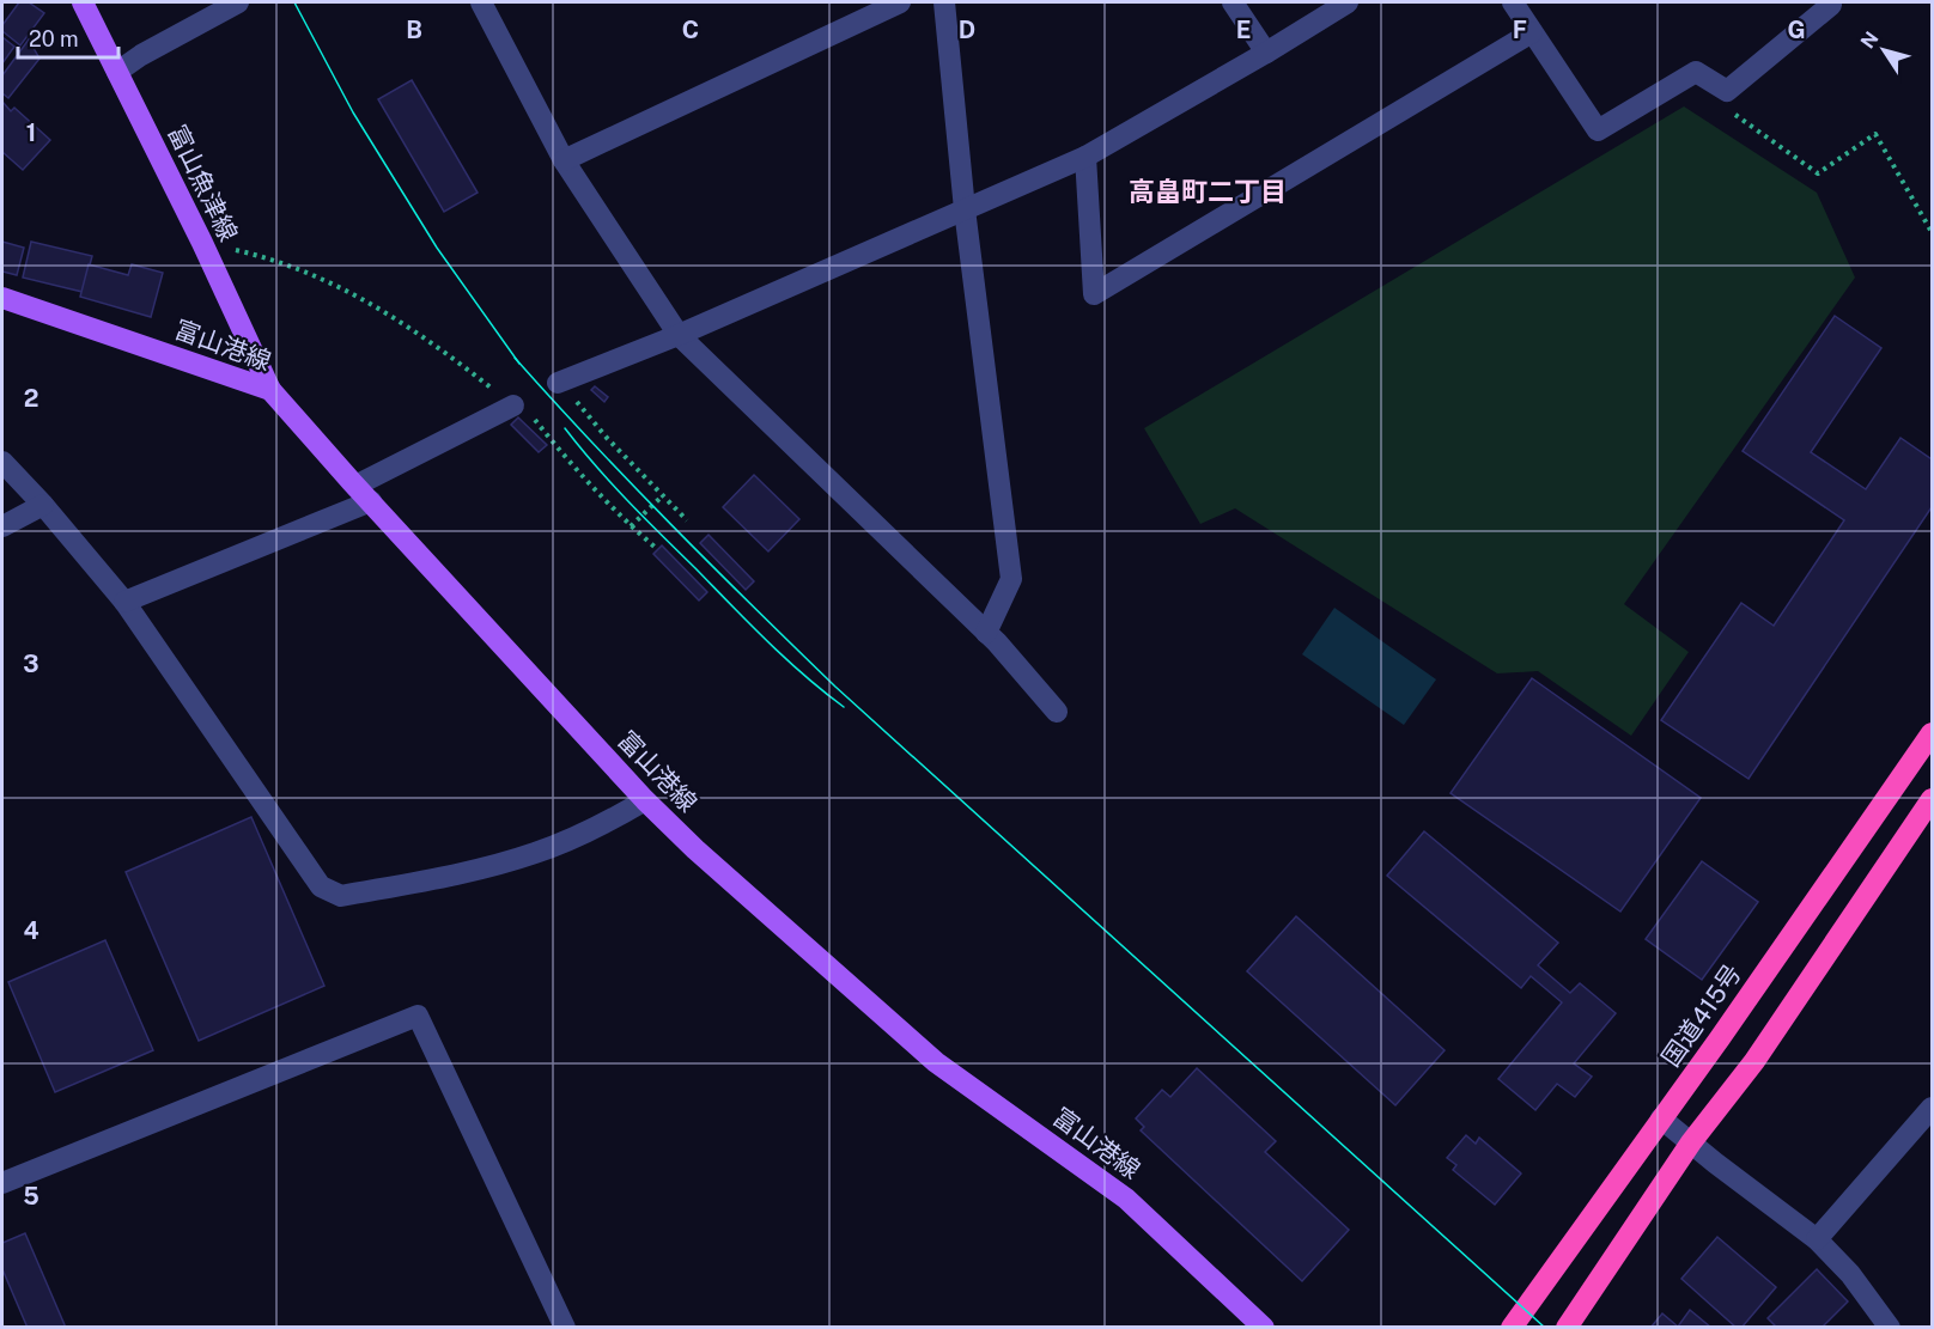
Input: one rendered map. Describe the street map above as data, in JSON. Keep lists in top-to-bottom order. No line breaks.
{"streets":{"highway":["国道415号"],"main road":["富山魚津線","富山港線"]},"crossings":[["富山魚津線","富山港線"]],"districts":["高畠町二丁目"],"scale_bar":"20 m","north":"top left","grid":{"columns":["B","C","D","E","F","G"],"rows":["1","2","3","4","5"]}}
